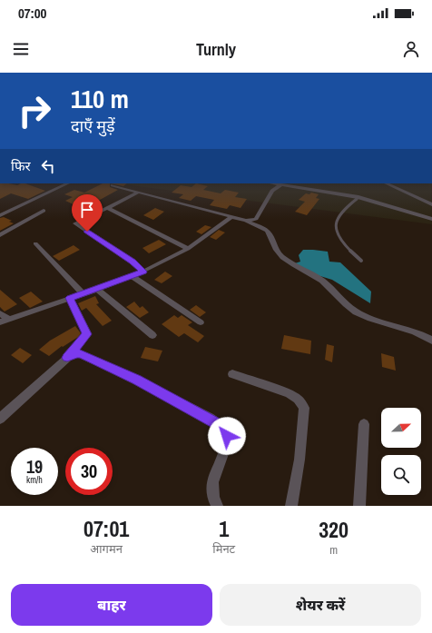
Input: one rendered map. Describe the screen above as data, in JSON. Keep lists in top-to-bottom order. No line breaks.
{"north":"right","page":{"status":"07:00","header":"Turnly","turn":["110 m","दाएँ मुड़ें"],"then":"फिर","speed":"19 km/h","limit":"30","eta":["07:01","आगमन","1","मिनट","320","m"],"buttons":["बाहर","शेयर करें"]}}
